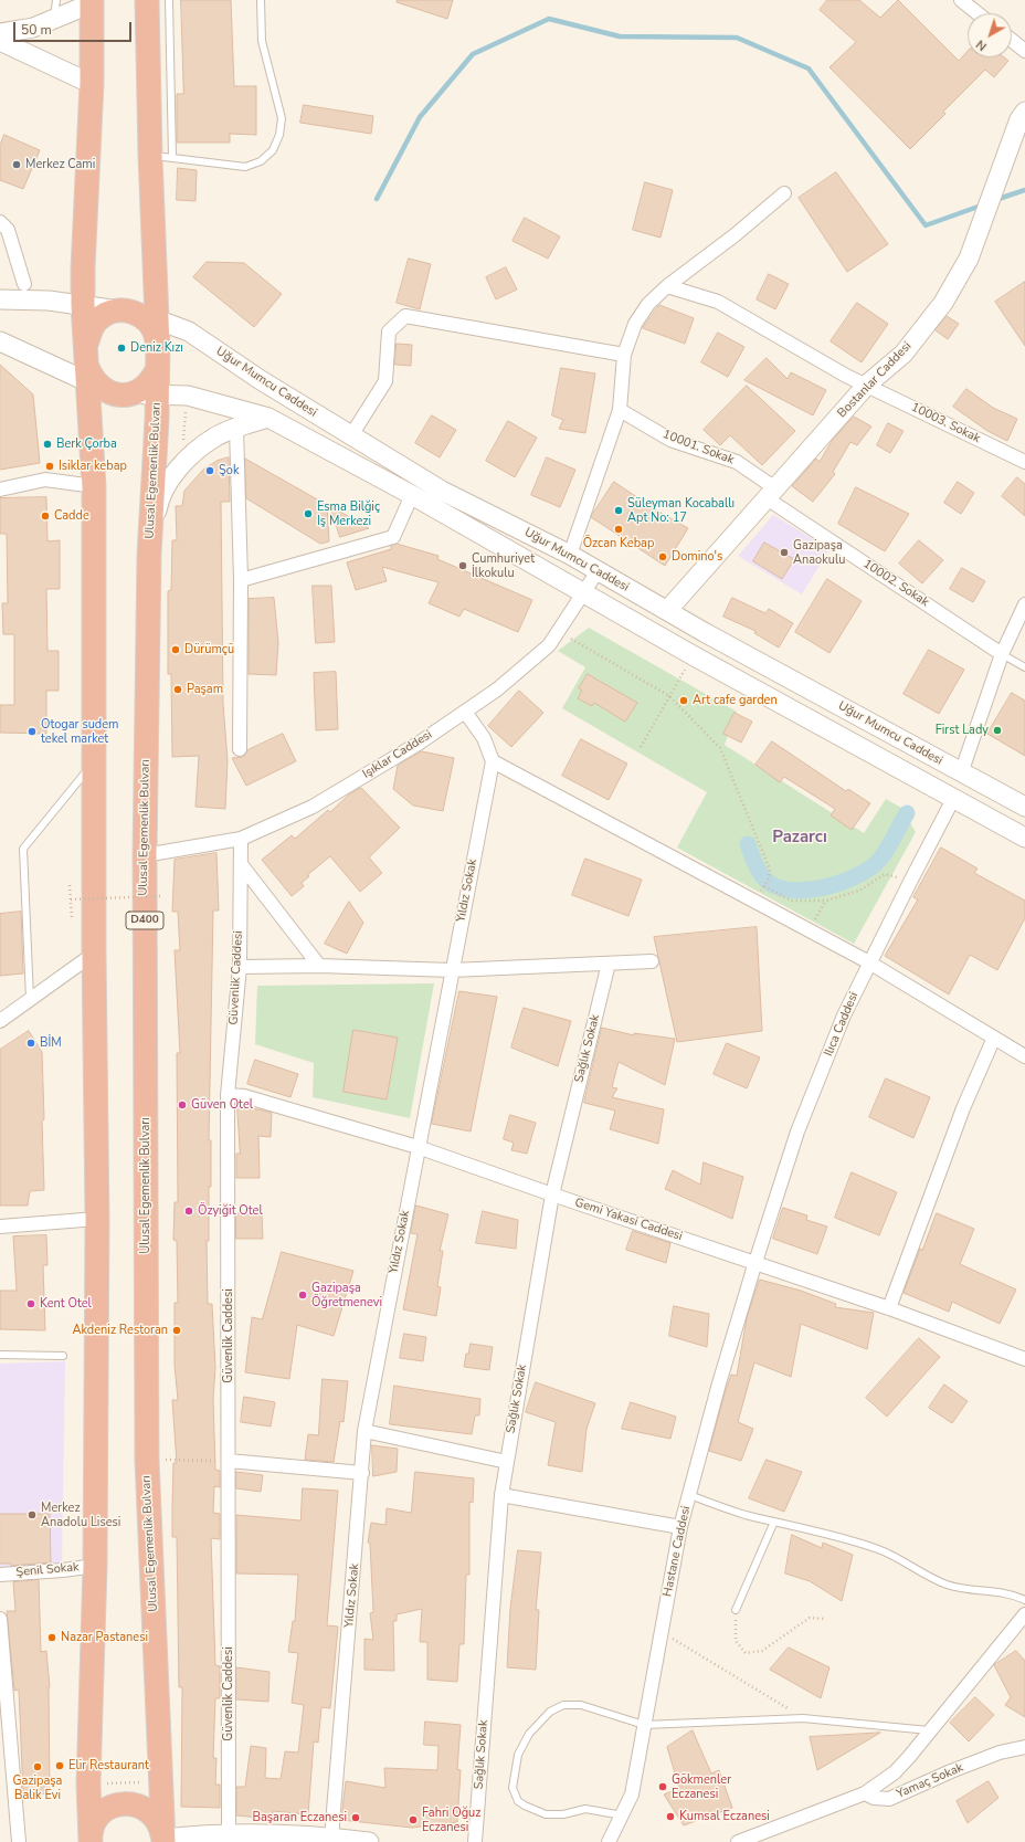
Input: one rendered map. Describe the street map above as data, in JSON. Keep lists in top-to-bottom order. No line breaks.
{"streets":{"highway":["Ulusal Egemenlik Bulvarı","D400"],"main road":["Bostanlar Caddesi","Uğur Mumcu Caddesi"],"street":["10003. Sokak","10001. Sokak","10002. Sokak","Işıklar Caddesi","Yıldız Sokak","Güvenlik Caddesi","Ilıca Caddesi","Sağlık Sokak","Gemi Yakasi Caddesi","Hastane Caddesi","Şenil Sokak","Yamaç Sokak"]},"crossings":[["Bostanlar Caddesi","Uğur Mumcu Caddesi"],["Bostanlar Caddesi","10003. Sokak"],["Bostanlar Caddesi","10001. Sokak"],["Bostanlar Caddesi","10002. Sokak"],["Uğur Mumcu Caddesi","Ulusal Egemenlik Bulvarı"],["Uğur Mumcu Caddesi","Işıklar Caddesi"],["Uğur Mumcu Caddesi","Ilıca Caddesi"],["10001. Sokak","10002. Sokak"],["Ulusal Egemenlik Bulvarı","Işıklar Caddesi"],["Işıklar Caddesi","Güvenlik Caddesi"],["Yıldız Sokak","Gemi Yakasi Caddesi"],["Güvenlik Caddesi","Gemi Yakasi Caddesi"],["Ilıca Caddesi","Gemi Yakasi Caddesi"],["Ilıca Caddesi","Hastane Caddesi"],["Sağlık Sokak","Gemi Yakasi Caddesi"],["Gemi Yakasi Caddesi","Hastane Caddesi"]],"districts":["Pazarcı"],"places":["Merkez Cami","Deniz Kızı","Berk Çorba","Isiklar kebap","Şok","Süleyman Kocaballı Apt No: 17","Esma Bilğiç Iş Merkezi","Cadde","Özcan Kebap","Gazipaşa Anaokulu","Domino's","Cumhuriyet İlkokulu","Dürümçü","Paşam","Art cafe garden","First Lady","Otogar sudem tekel market","BİM","Güven Otel","Özyiğit Otel","Gazipaşa Öğretmenevi","Kent Otel","Akdeniz Restoran","Merkez Anadolu Lisesi","Nazar Pastanesi","Elir Restaurant","Gazipaşa Balik Evi","Gökmenler Eczanesi","Kumsal Eczanesi","Başaran Eczanesi","Fahri Oğuz Eczanesi"],"scale_bar":"50 m","north":"bottom left"}
